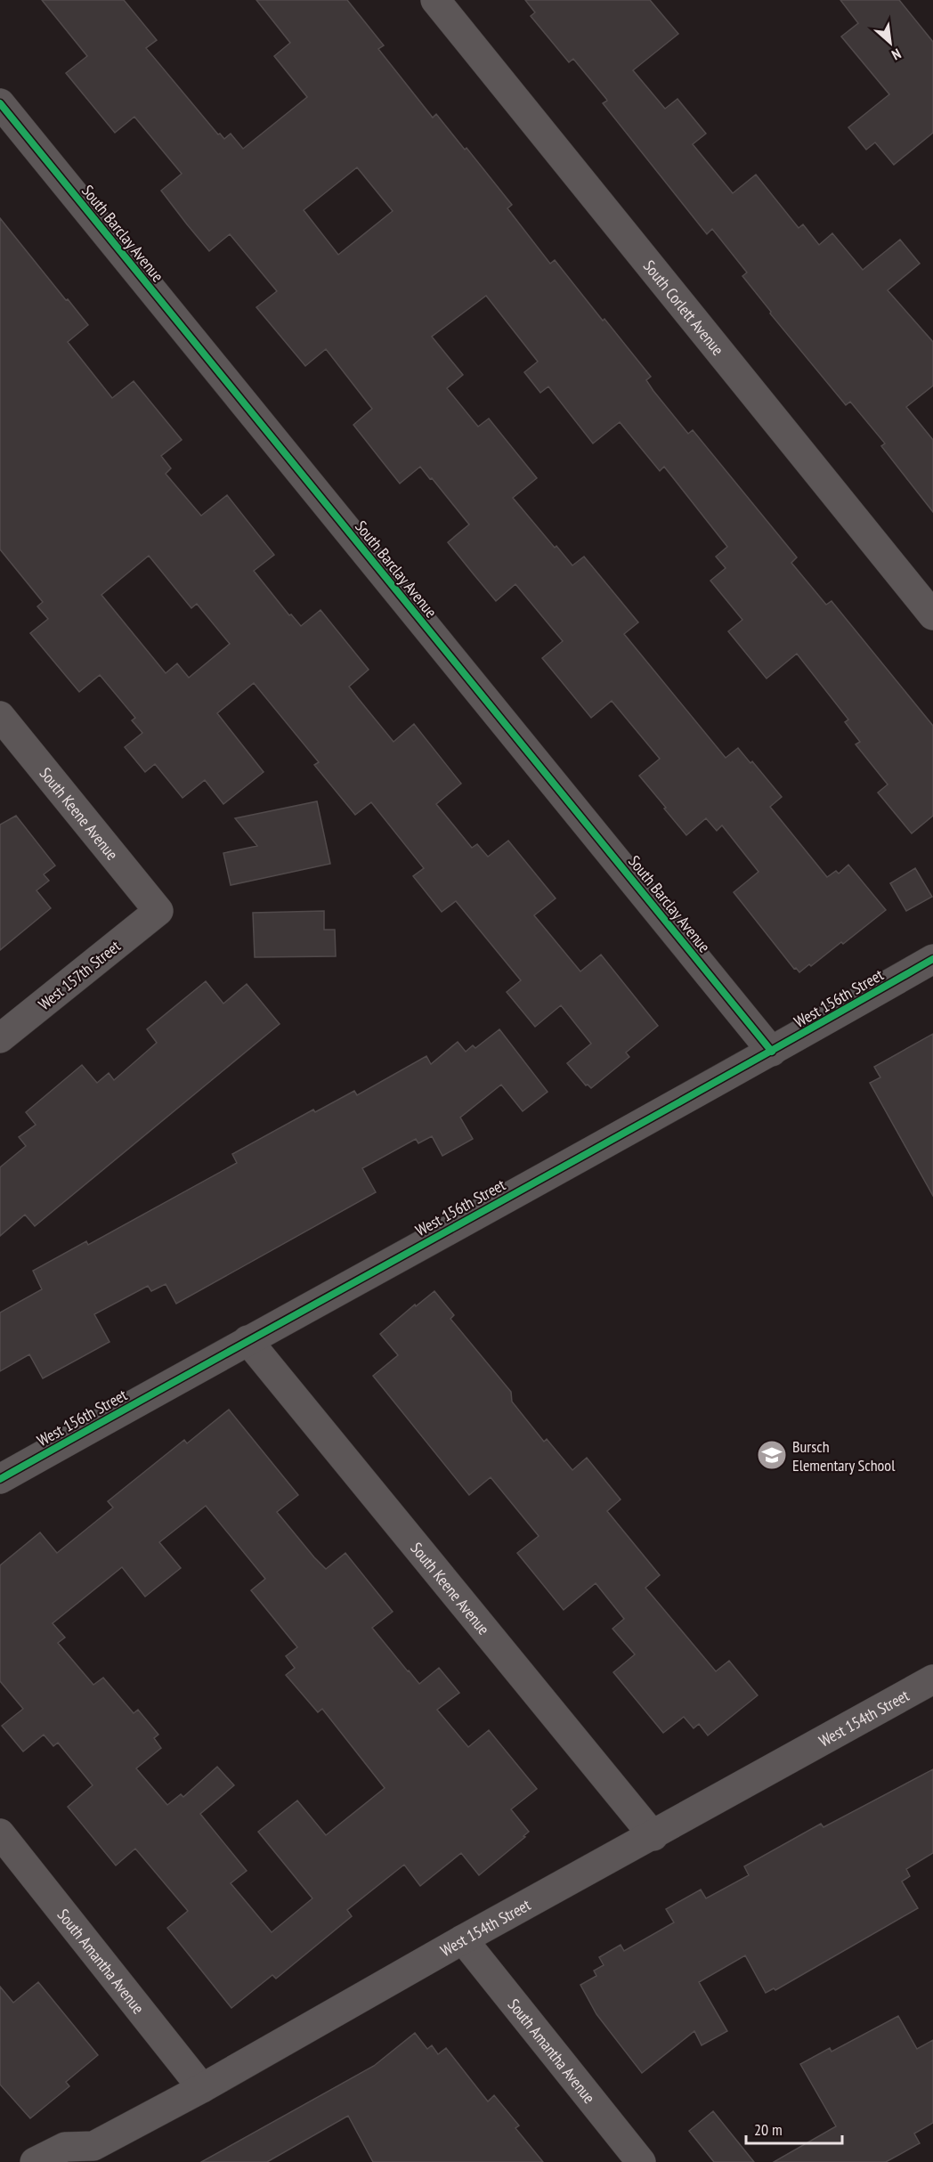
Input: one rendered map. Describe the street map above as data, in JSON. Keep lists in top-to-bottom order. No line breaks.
{"streets":{"street":["South Barclay Avenue","South Corlett Avenue","South Keene Avenue","West 157th Street","West 156th Street","West 154th Street","South Amantha Avenue"]},"crossings":[["South Barclay Avenue","West 156th Street"],["South Keene Avenue","West 157th Street"],["South Keene Avenue","West 156th Street"],["South Keene Avenue","West 154th Street"],["West 154th Street","South Amantha Avenue"]],"places":{"school or university":["Bursch Elementary School"]},"scale_bar":"20 m","north":"bottom right"}
